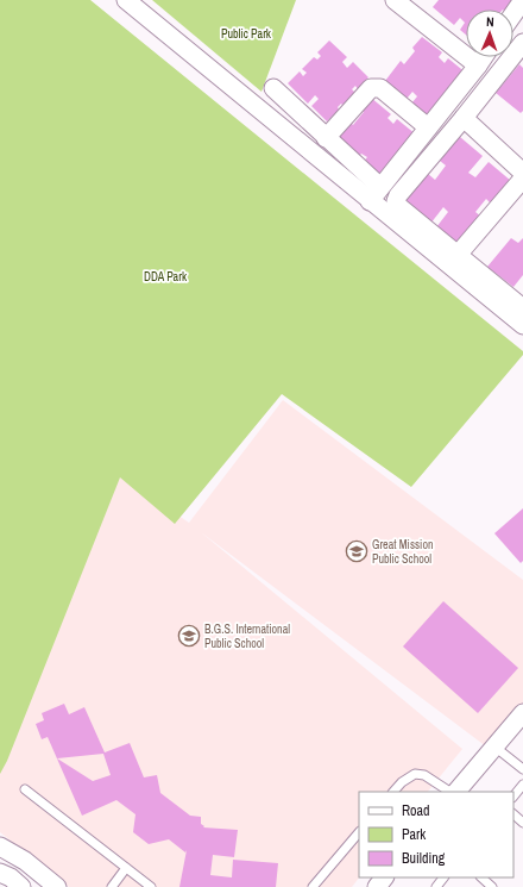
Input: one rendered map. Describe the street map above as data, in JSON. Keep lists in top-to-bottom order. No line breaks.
{"parks":["Public Park","DDA Park"],"places":{"school or university":["Great Mission Public School","B.G.S. International Public School"]},"legend":["Road","Park","Building"],"north":"top"}
